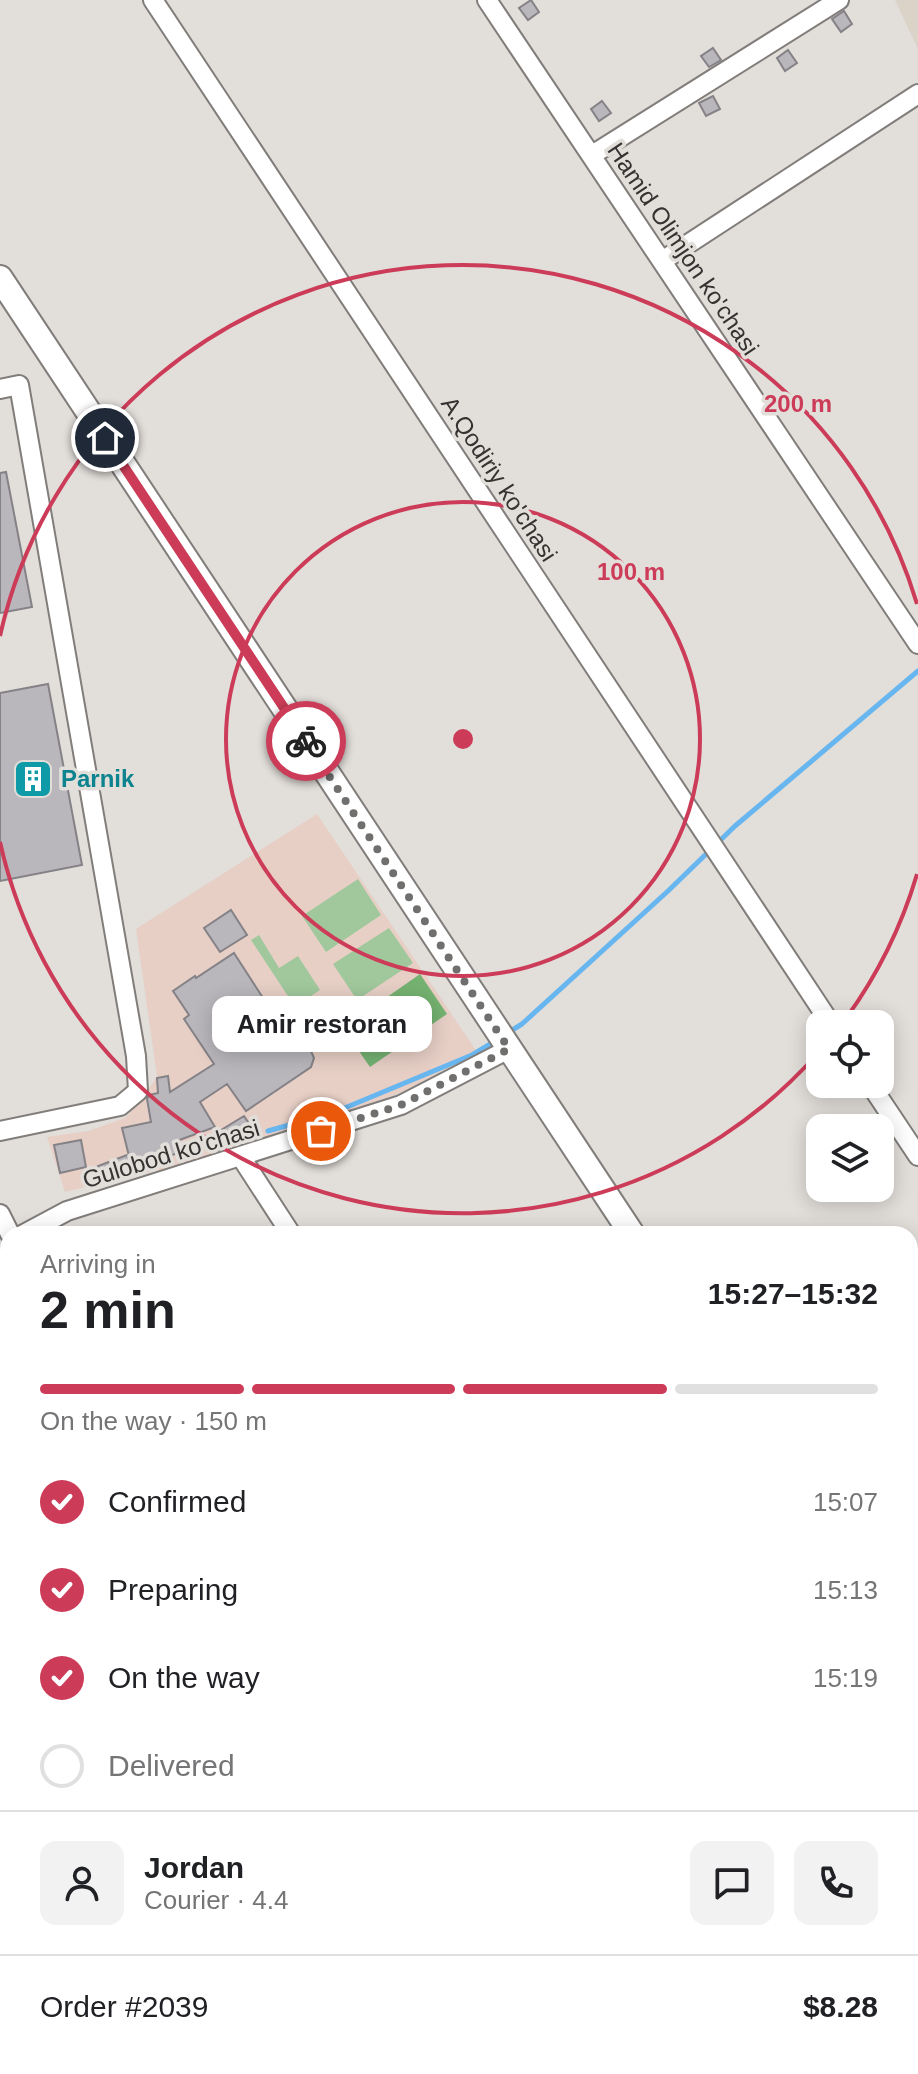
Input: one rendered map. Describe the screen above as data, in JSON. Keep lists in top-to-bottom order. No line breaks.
{"streets":{"street":["Hamid Olimjon ko'chasi","A.Qodiriy ko'chasi","Gulobod ko'chasi"]},"places":{"building":["Parnik"],"other":["Amir restoran"]},"page":{"bubble":"Amir restoran","heading":["2 min","Arriving in","15:27–15:32"],"panel":["Jordan","Courier · 4.4","Order #2039","$8.28"],"bar":"On the way · 150 m","list":[["Confirmed","15:07"],["Preparing","15:13"],["On the way","15:19"],"Delivered"]},"rings":["200 m","100 m"]}
